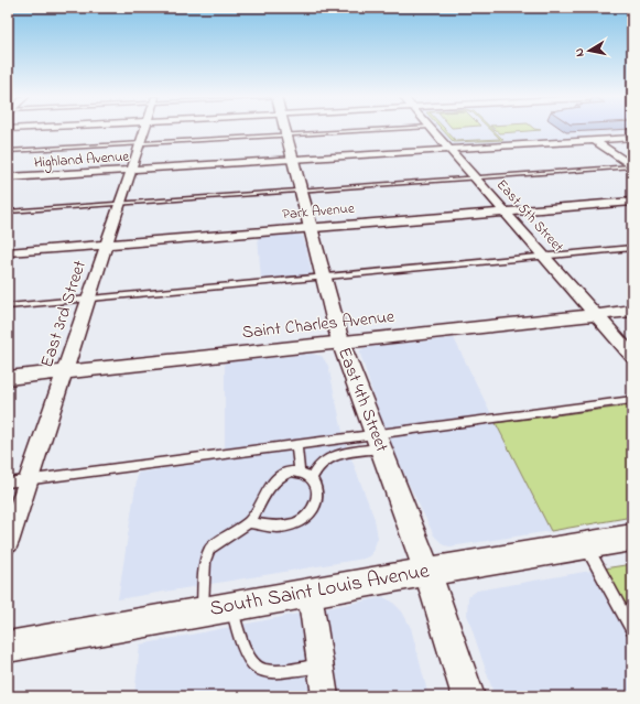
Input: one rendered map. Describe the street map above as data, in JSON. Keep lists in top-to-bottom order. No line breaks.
{"streets":{"street":["Highland Avenue","Park Avenue","East 5th Street","East 3rd Street","Saint Charles Avenue","East 4th Street","South Saint Louis Avenue"]},"crossings":[["Highland Avenue","East 5th Street"],["Highland Avenue","East 3rd Street"],["Highland Avenue","East 4th Street"],["Park Avenue","East 5th Street"],["Park Avenue","East 3rd Street"],["Park Avenue","East 4th Street"],["East 5th Street","Saint Charles Avenue"],["East 3rd Street","Saint Charles Avenue"],["Saint Charles Avenue","East 4th Street"],["East 4th Street","South Saint Louis Avenue"]],"north":"left"}
